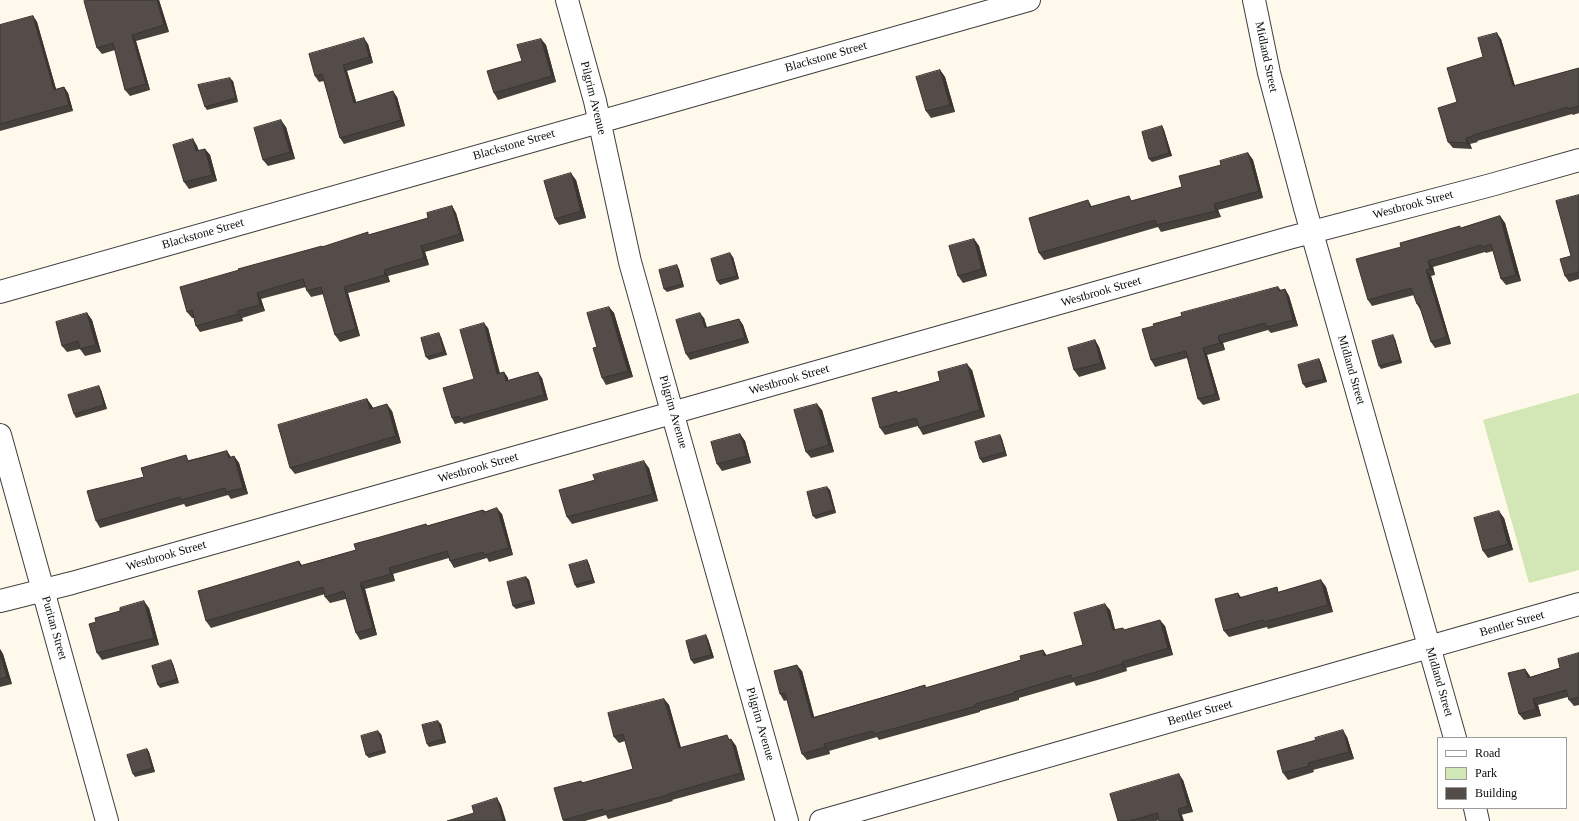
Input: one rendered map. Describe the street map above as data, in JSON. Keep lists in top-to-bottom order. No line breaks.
{"streets":{"street":["Blackstone Street","Midland Street","Pilgrim Avenue","Westbrook Street","Bentler Street","Puritan Street"]},"crossings":[["Blackstone Street","Pilgrim Avenue"],["Midland Street","Westbrook Street"],["Midland Street","Bentler Street"],["Pilgrim Avenue","Westbrook Street"],["Westbrook Street","Puritan Street"]],"legend":["Road","Park","Building"]}
